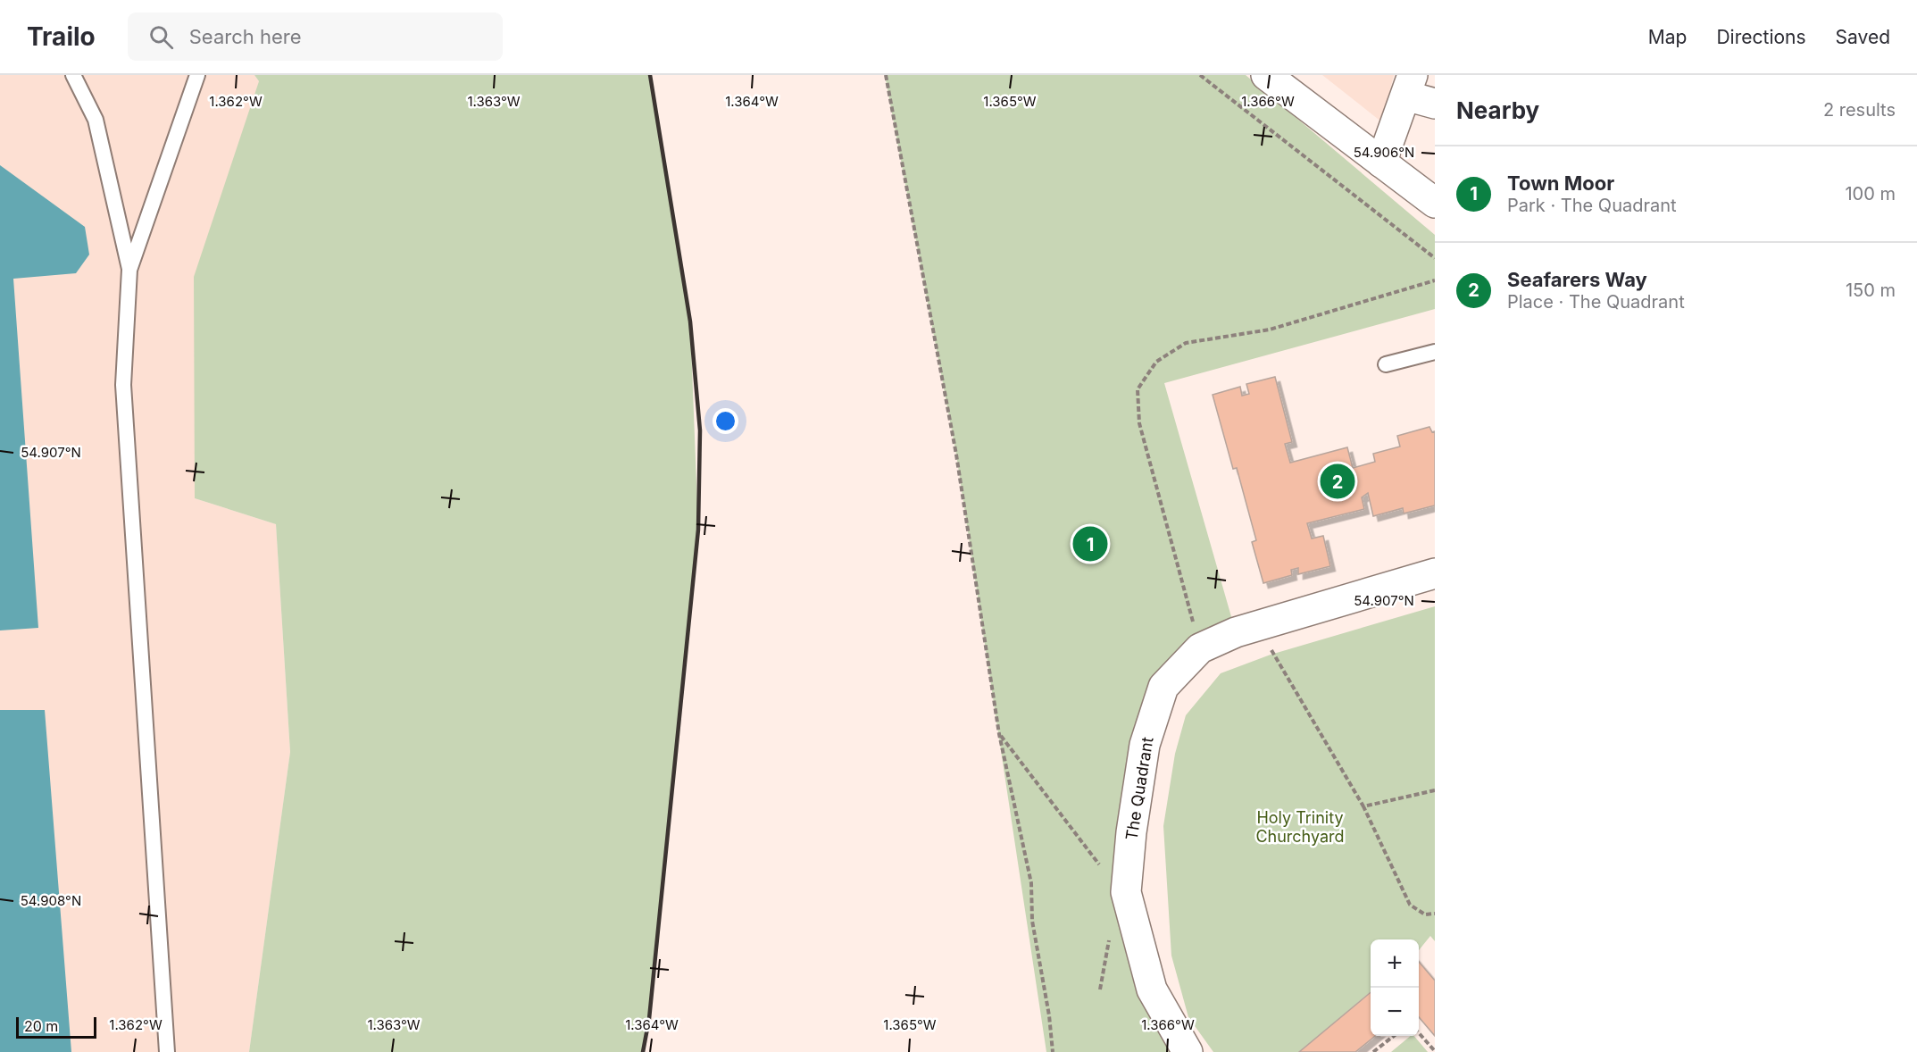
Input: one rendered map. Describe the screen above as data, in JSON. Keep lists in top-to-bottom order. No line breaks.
{"streets":{"street":["The Quadrant"]},"parks":["Holy Trinity Churchyard"],"scale_bar":"20 m","page":{"header":"Trailo","search":"Search here","nav":["Map","Directions","Saved"],"heading":["Nearby","2 results"],"list":[{"mark":"1","name":"Town Moor","note":"Park · The Quadrant","value":"100 m"},{"mark":"2","name":"Seafarers Way","note":"Place · The Quadrant","value":"150 m"}],"pins":["2","1"],"map_buttons":["+","−"],"scale":"20 m"},"coordinates":["1.362°W","1.363°W","1.364°W","1.365°W","1.366°W","54.906°N","54.907°N","54.908°N"]}
